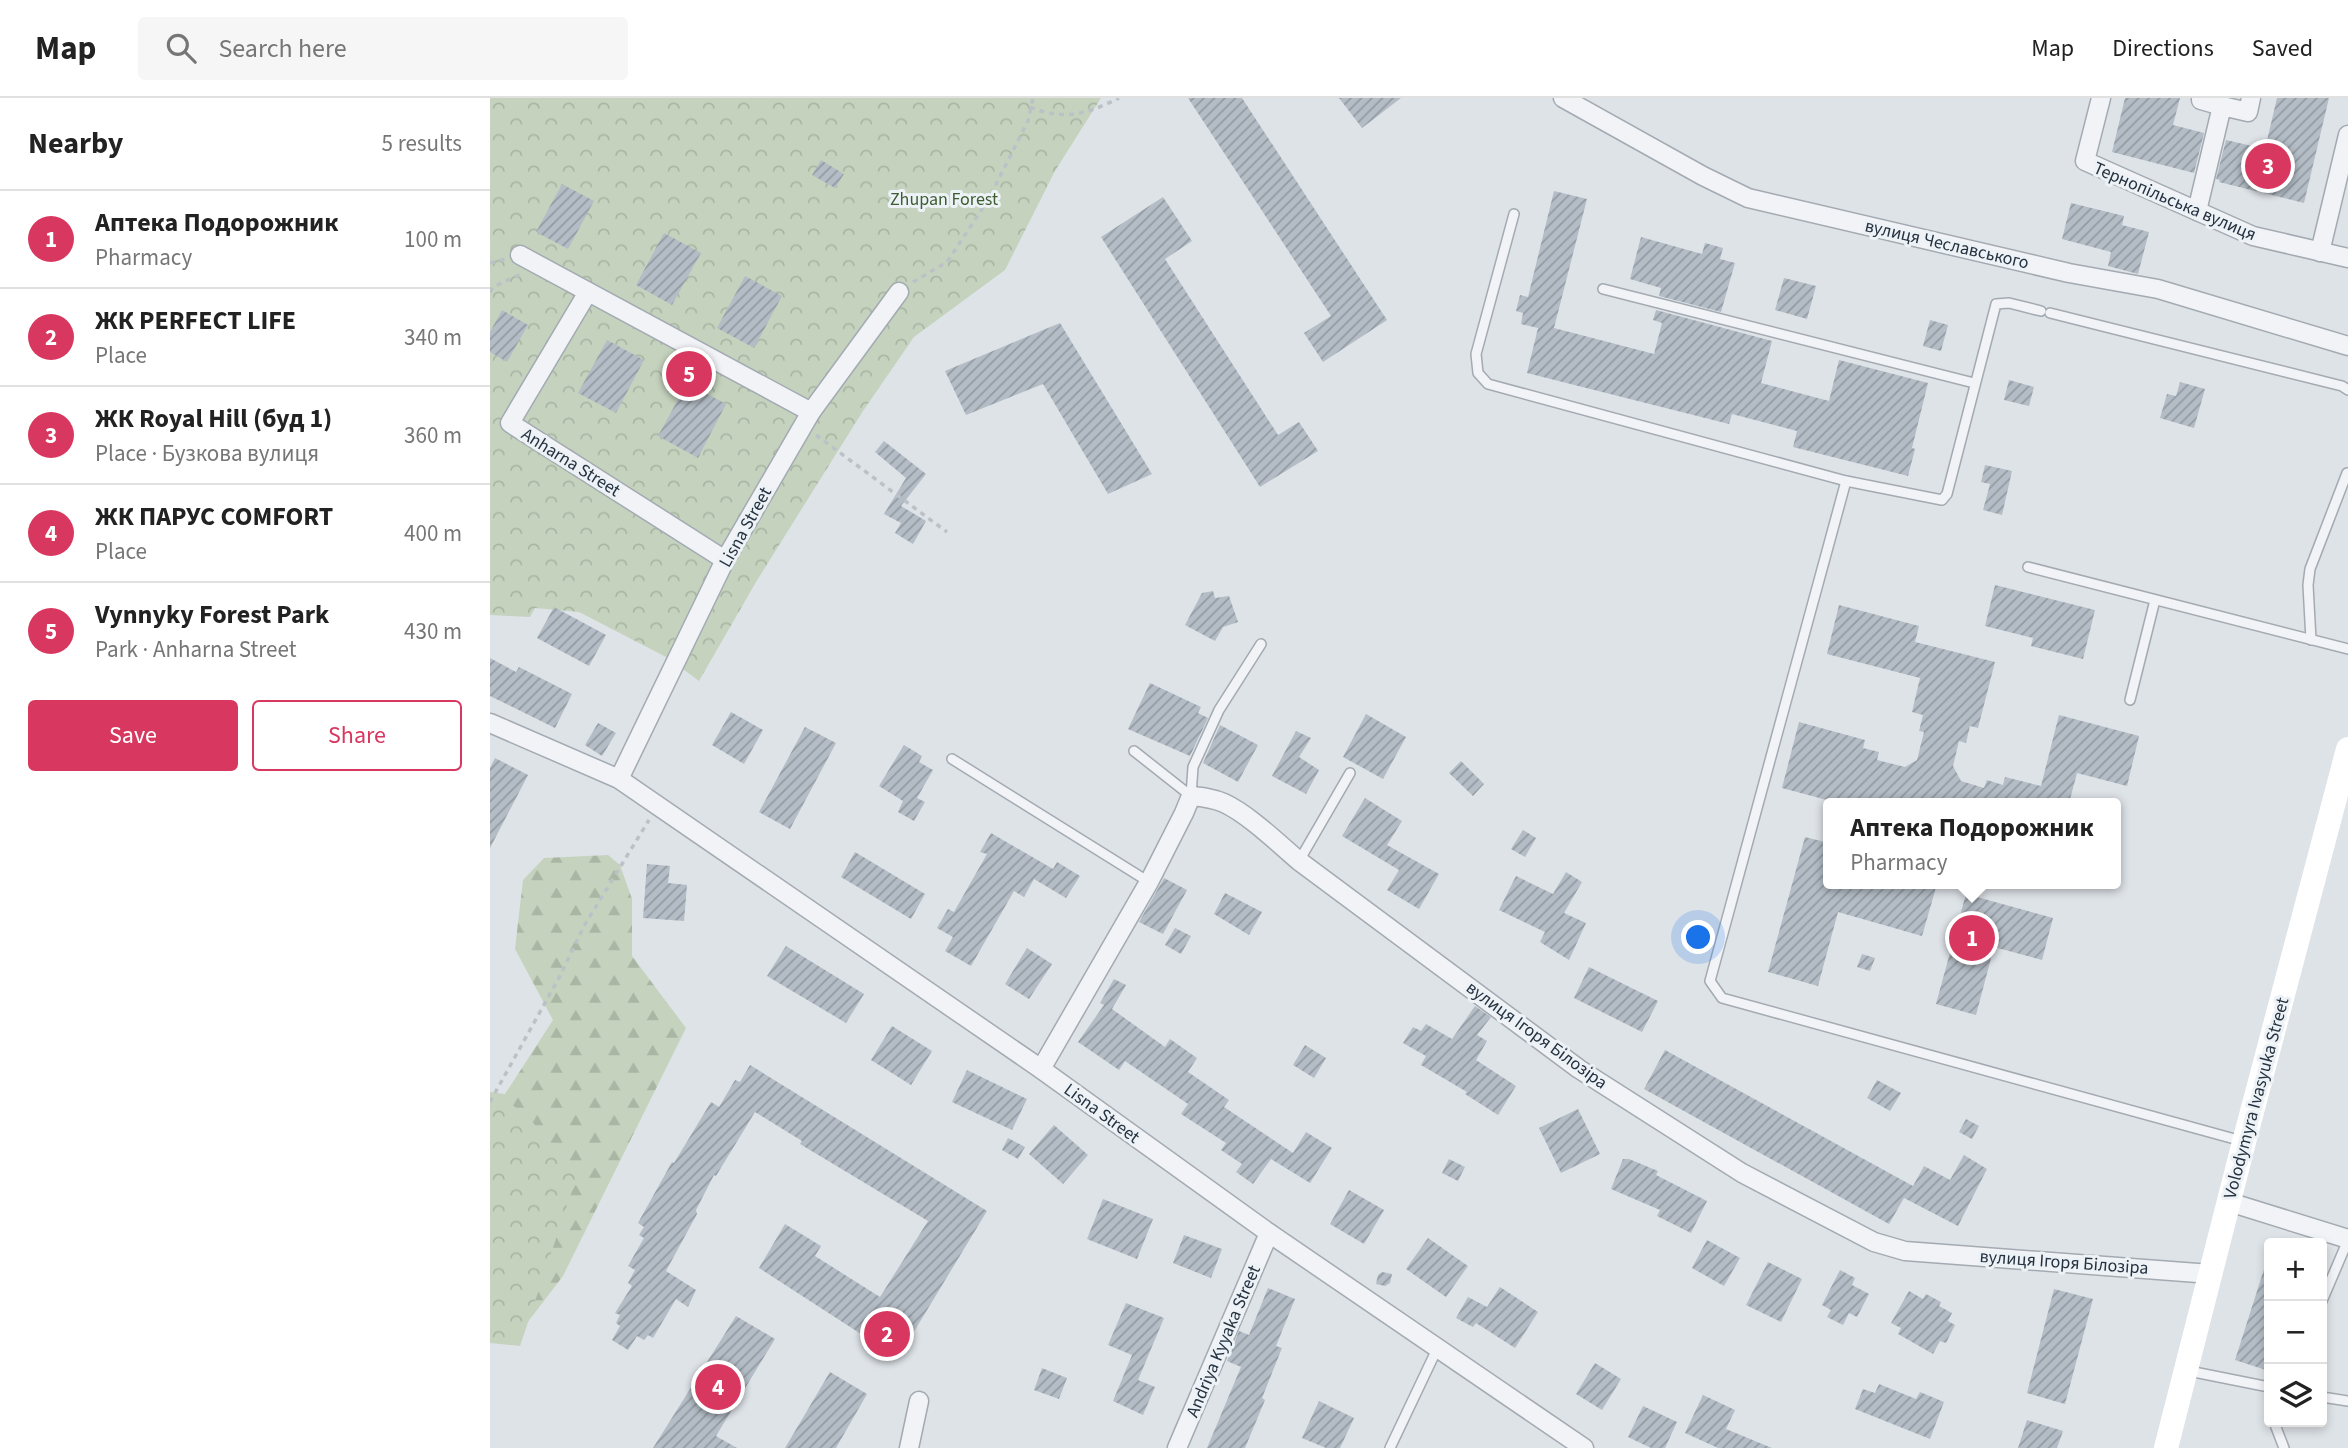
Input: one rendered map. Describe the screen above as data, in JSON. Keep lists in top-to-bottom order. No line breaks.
{"streets":{"main road":["Volodymyra Ivasyuka Street"],"street":["Тернопільська вулиця","вулиця Чеславського","Anharna Street","Lisna Street","вулиця Ігоря Білозіра","Andriya Kyyaka Street"]},"crossings":[["Anharna Street","Lisna Street"],["Lisna Street","Andriya Kyyaka Street"],["вулиця Ігоря Білозіра","Volodymyra Ivasyuka Street"]],"parks":["Zhupan Forest"],"page":{"header":"Map","search":"Search here","nav":["Map","Directions","Saved"],"heading":["Nearby","5 results"],"pins":["3","5","1","2","4"],"list":[{"mark":"1","name":"Аптека Подорожник","note":"Pharmacy","value":"100 m"},{"mark":"2","name":"ЖК PERFECT LIFE","note":"Place","value":"340 m"},{"mark":"3","name":"ЖК Royal Hill (буд 1)","note":"Place · Бузкова вулиця","value":"360 m"},{"mark":"4","name":"ЖК ПАРУС COMFORT","note":"Place","value":"400 m"},{"mark":"5","name":"Vynnyky Forest Park","note":"Park · Anharna Street","value":"430 m"}],"buttons":["Save","Share"],"popup":["Аптека Подорожник","Pharmacy"],"map_buttons":["+","−"]}}
